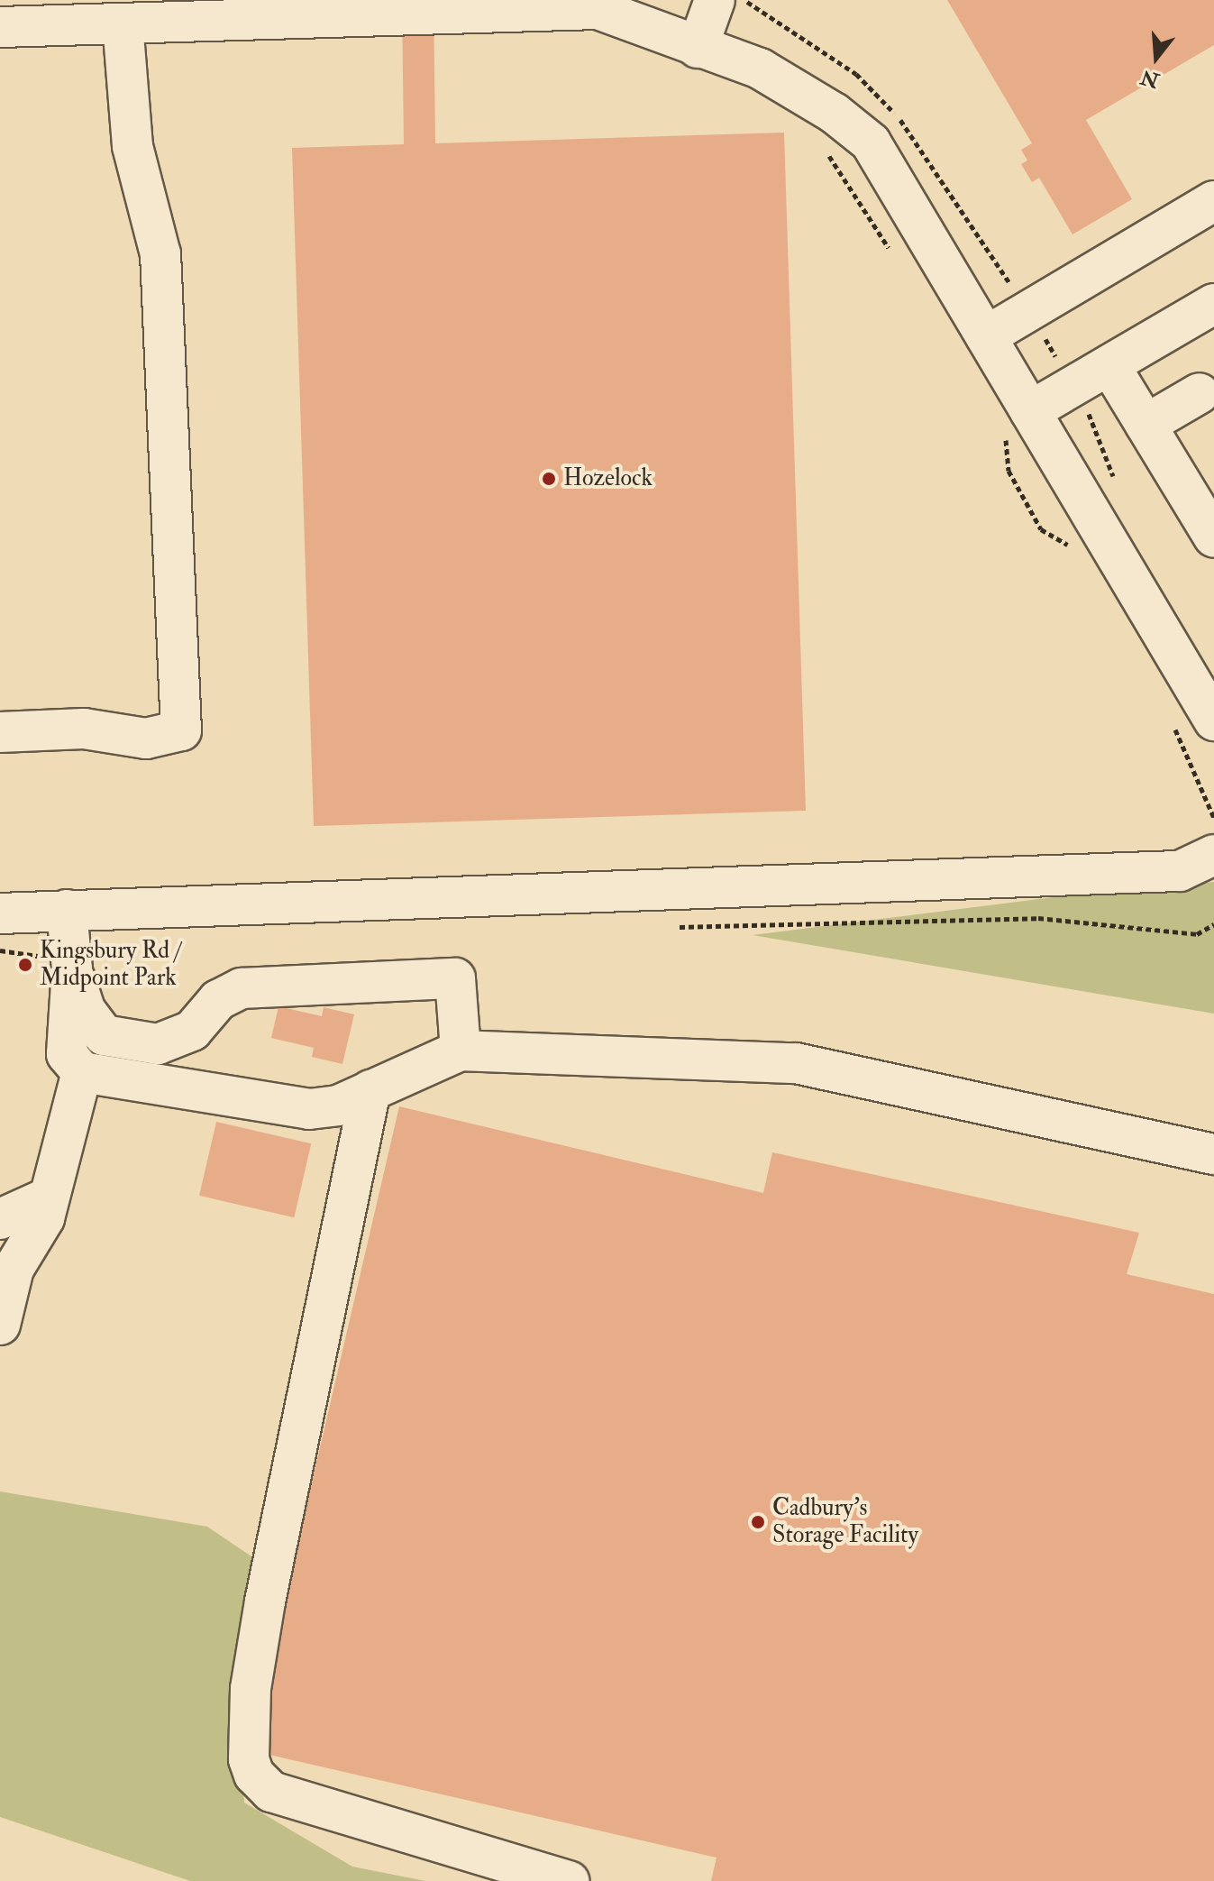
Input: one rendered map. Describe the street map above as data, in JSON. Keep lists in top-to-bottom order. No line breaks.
{"places":["Hozelock","Kingsbury Rd / Midpoint Park","Cadbury's Storage Facility"],"north":"bottom"}
